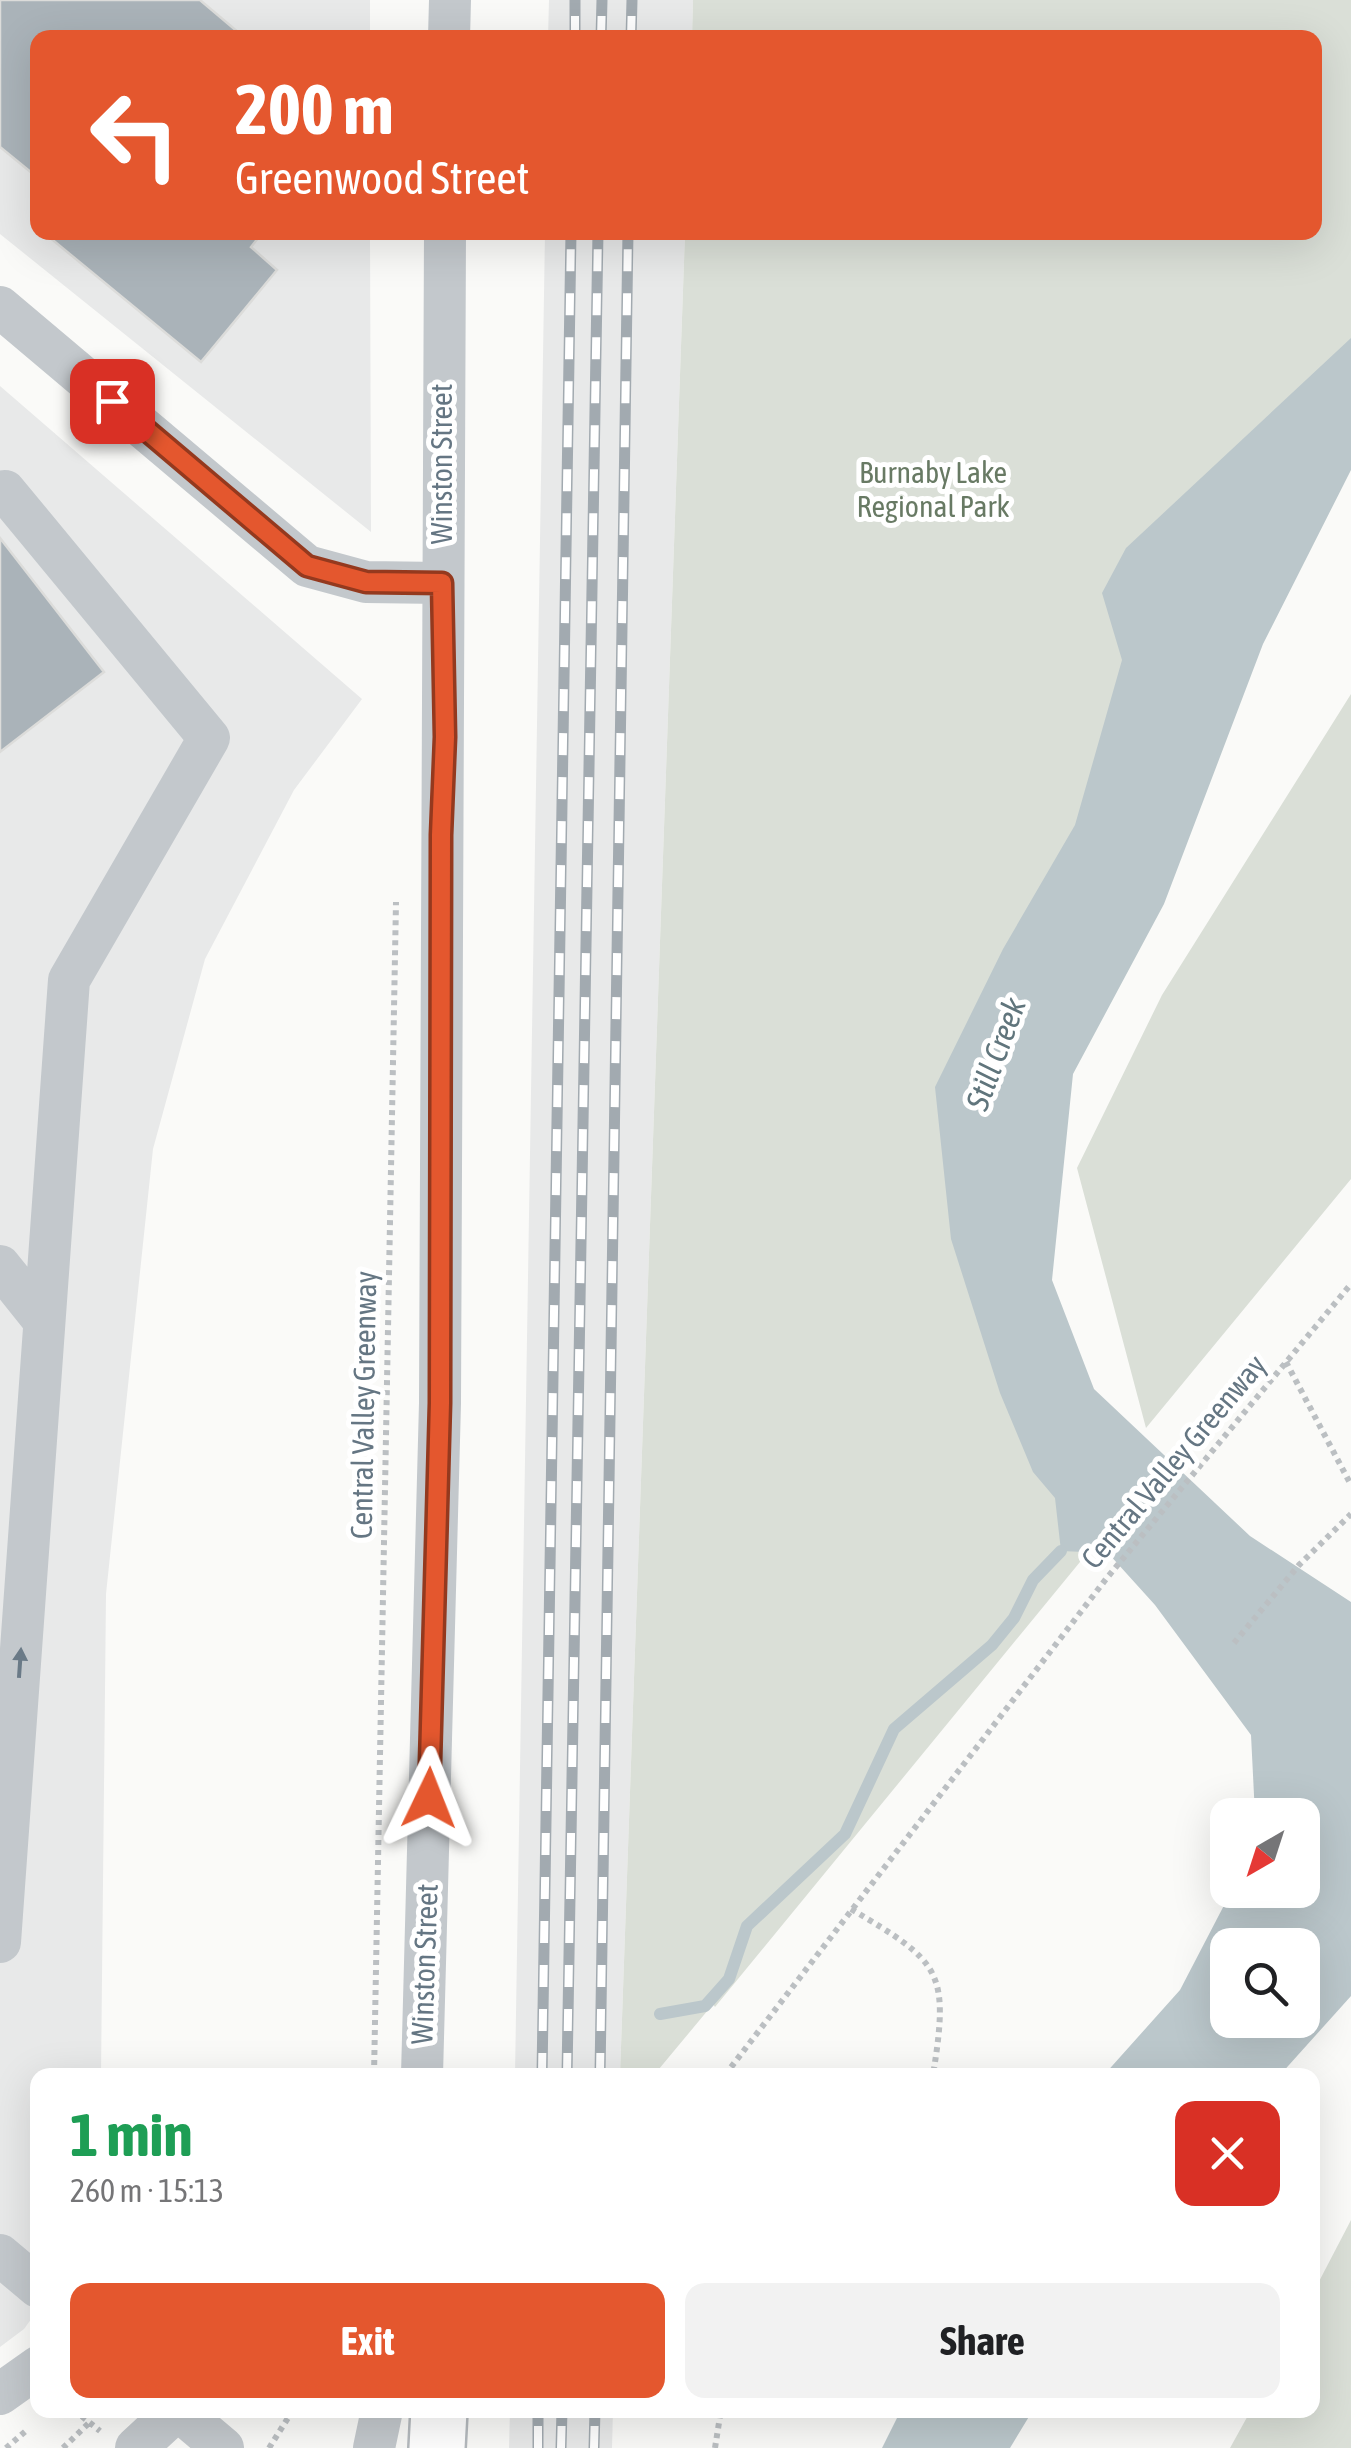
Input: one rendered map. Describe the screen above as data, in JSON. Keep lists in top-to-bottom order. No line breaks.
{"streets":{"street":["Winston Street"],"path":["Central Valley Greenway"]},"water":["Still Creek"],"parks":["Burnaby Lake Regional Park"],"north":"bottom left","page":{"turn":["200 m","Greenwood Street"],"heading":["1 min","260 m · 15:13"],"buttons":["Exit","Share"]}}
